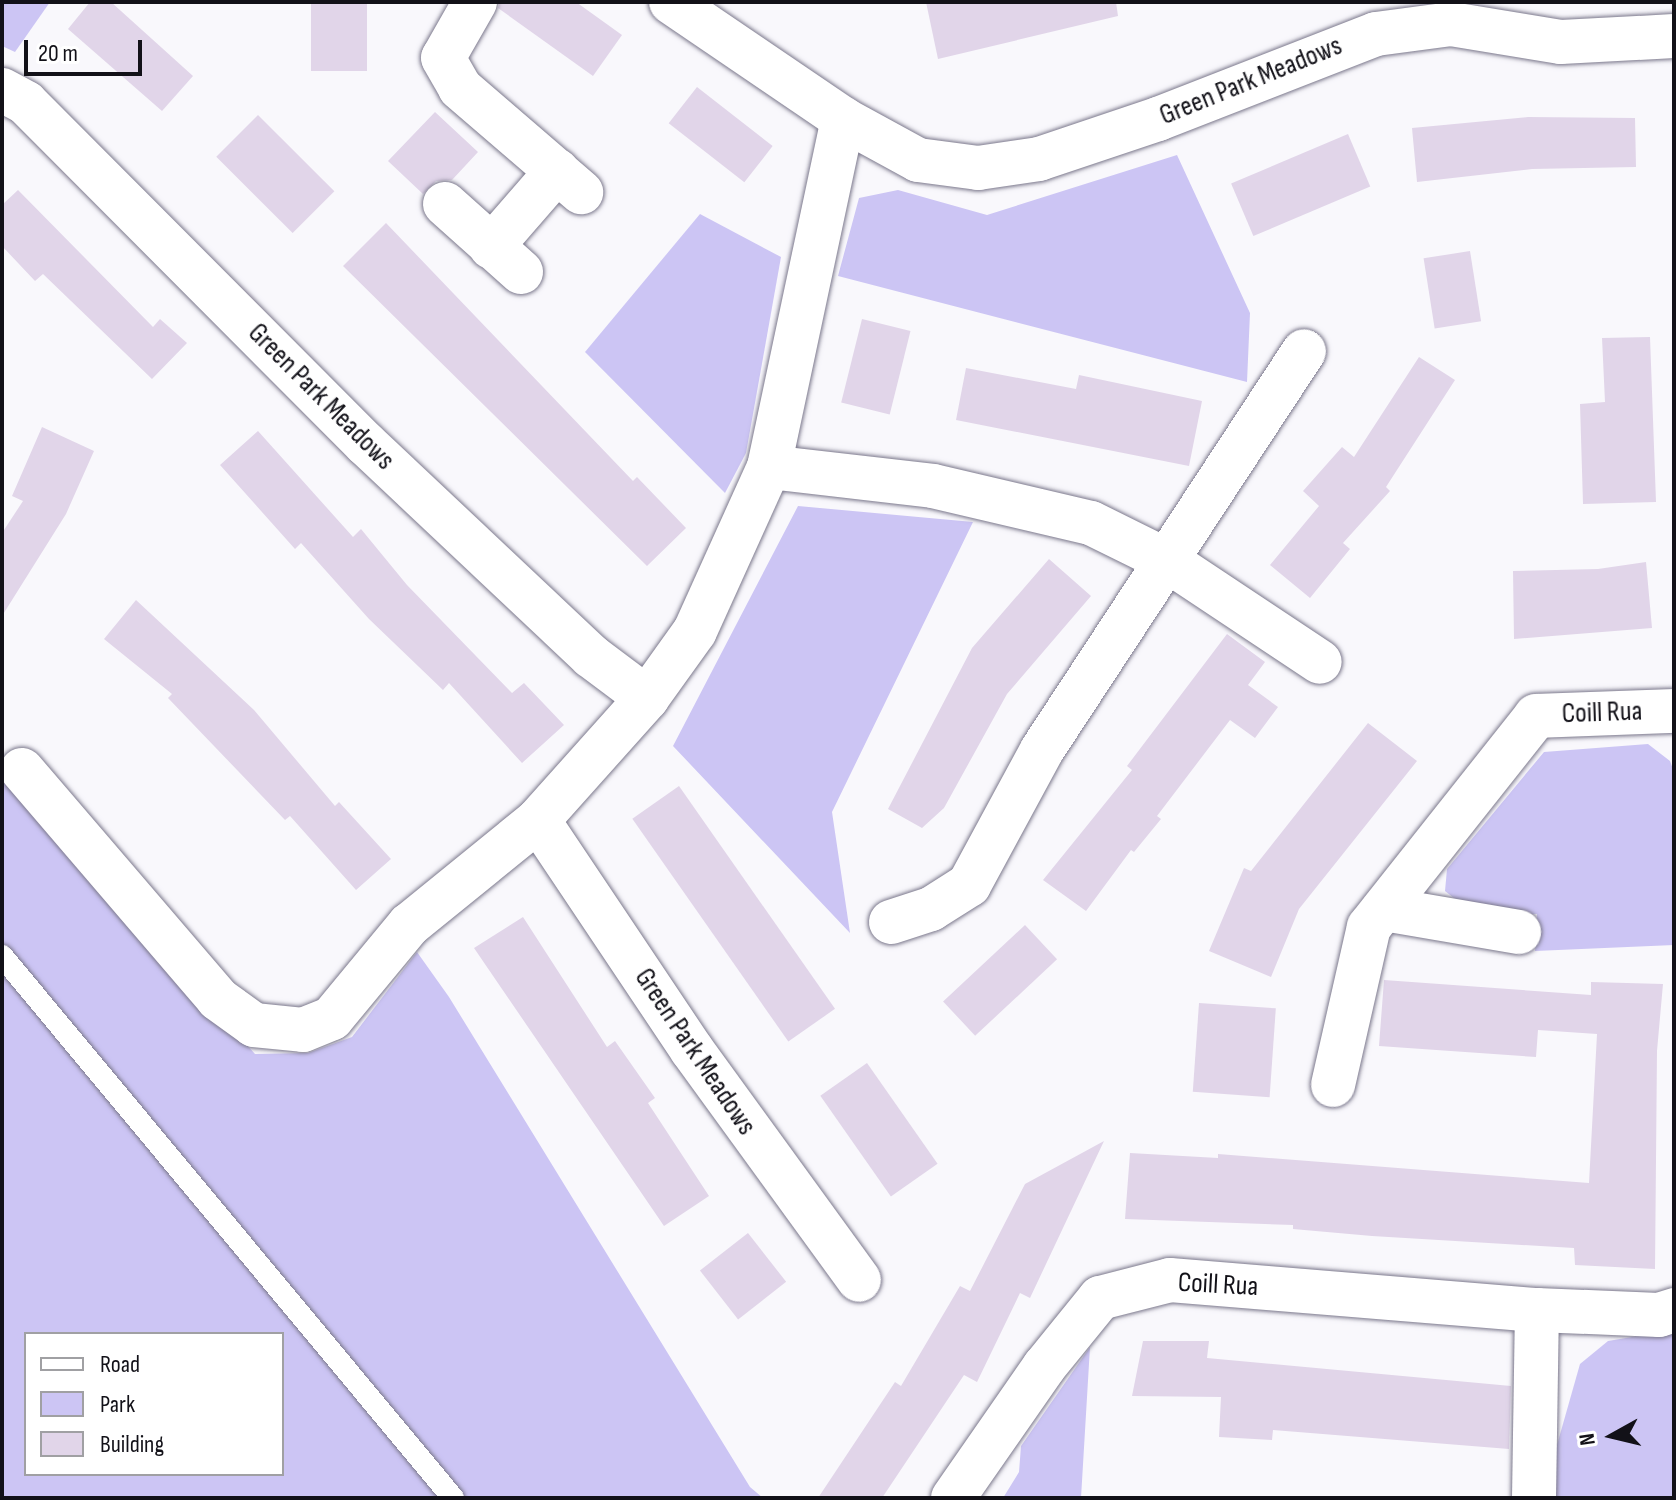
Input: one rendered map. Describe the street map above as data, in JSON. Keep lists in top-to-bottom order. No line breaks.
{"streets":{"street":["Green Park Meadows","Coill Rua"]},"legend":["Road","Park","Building"],"scale_bar":"20 m","north":"left"}
